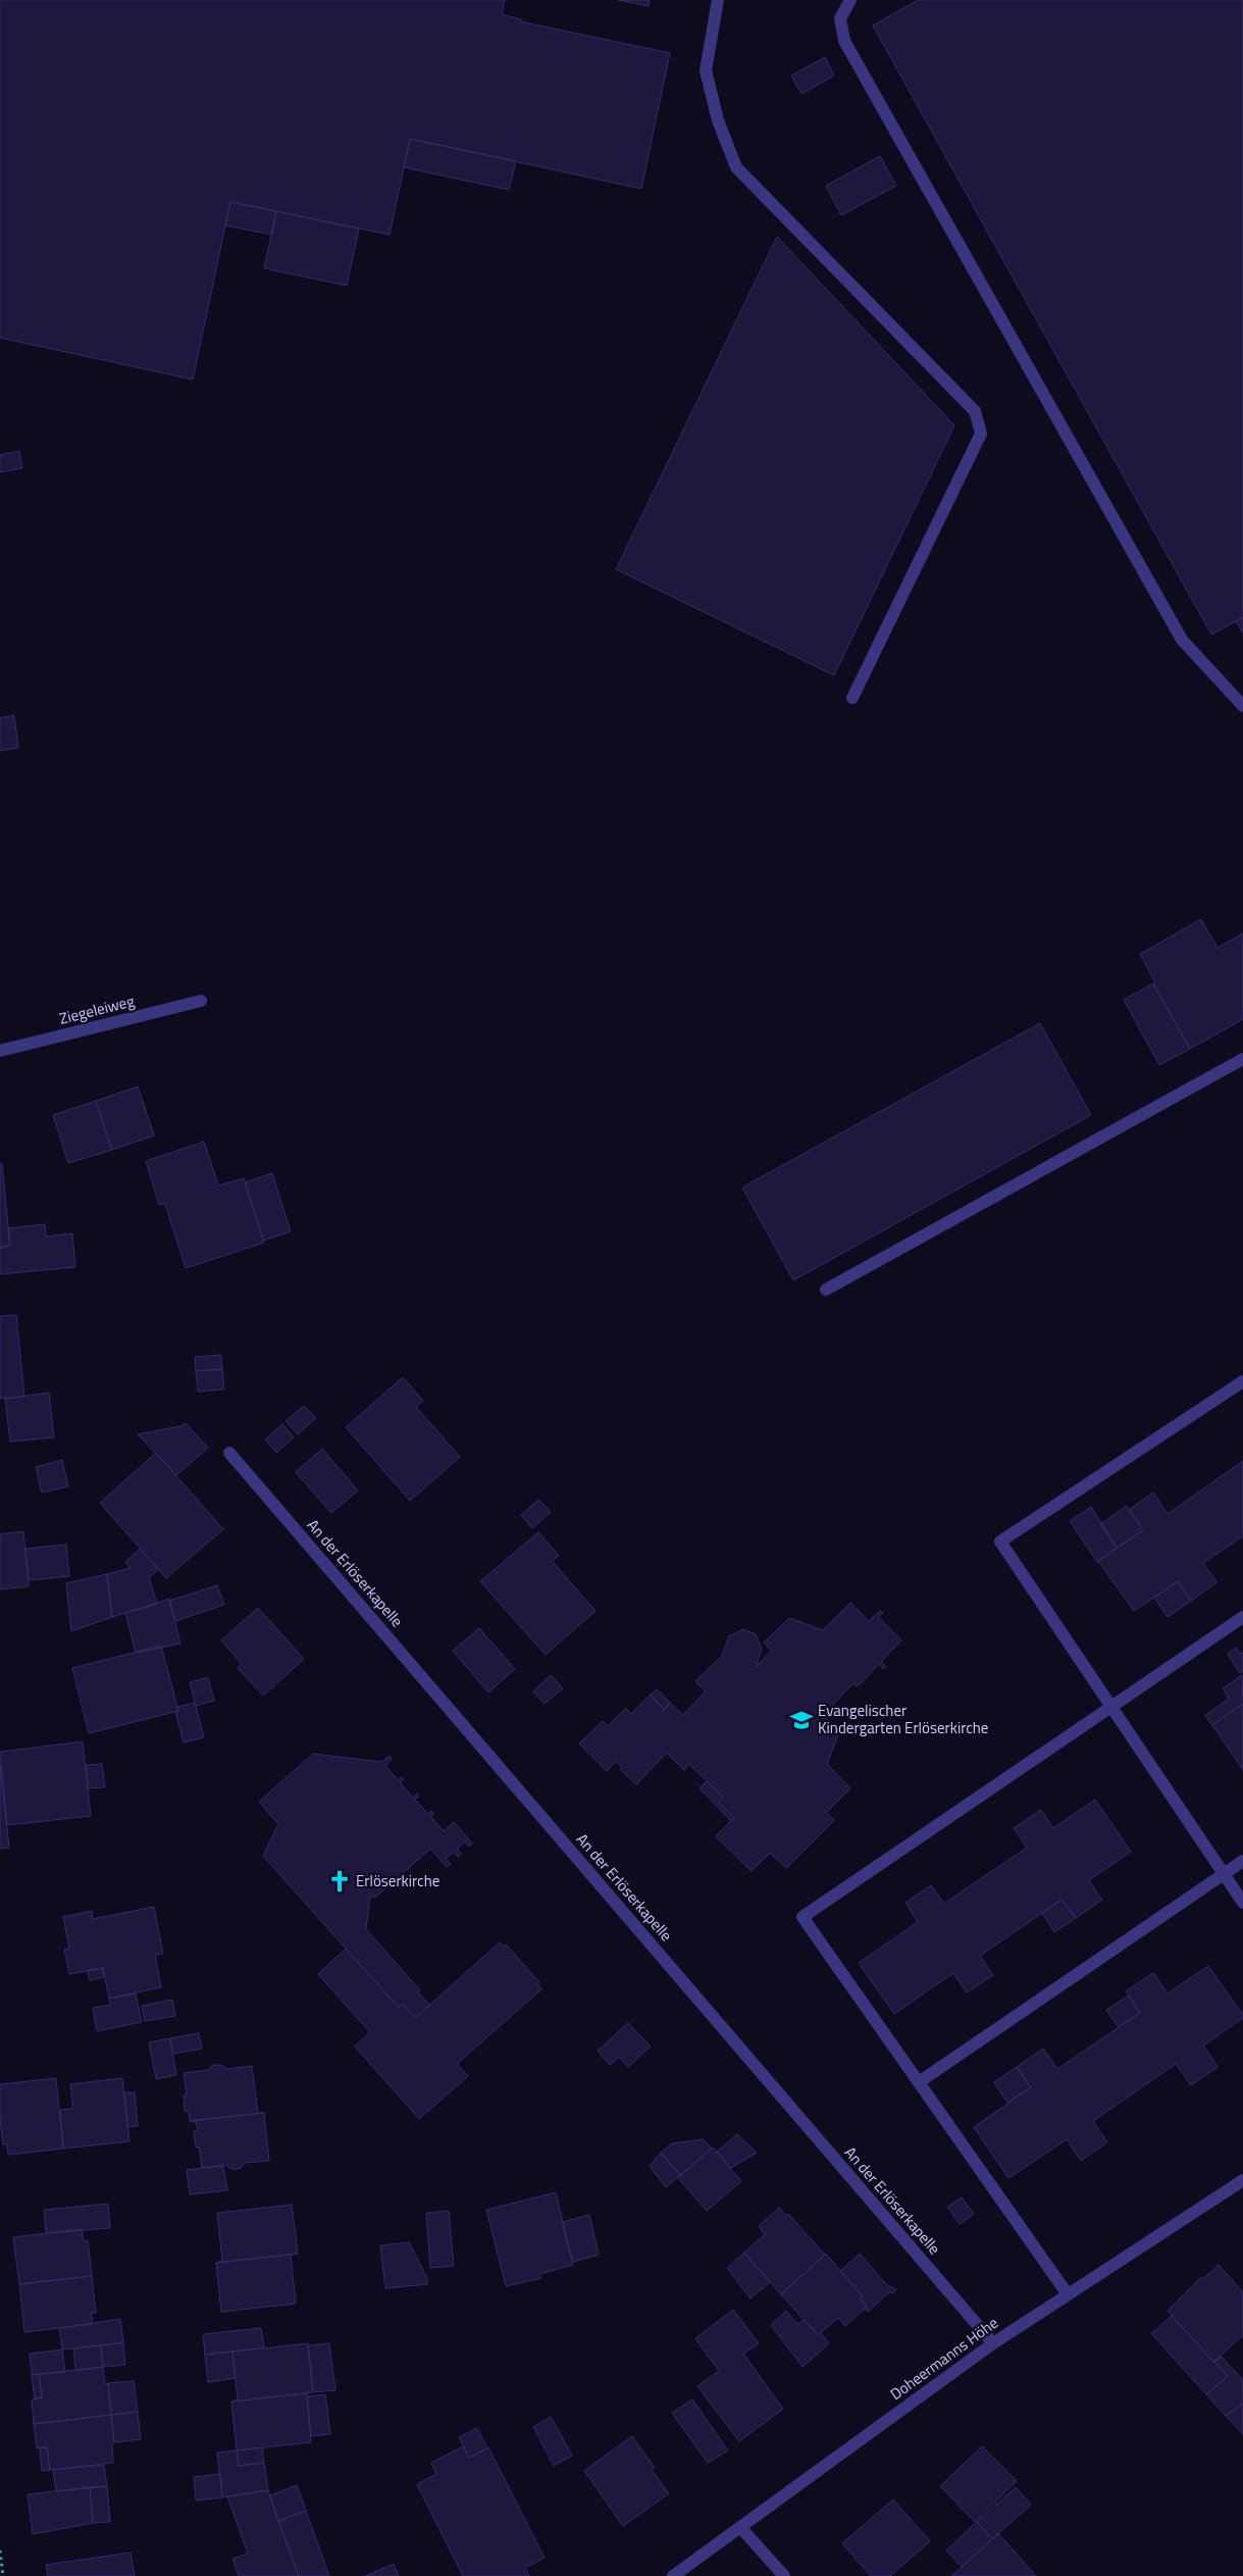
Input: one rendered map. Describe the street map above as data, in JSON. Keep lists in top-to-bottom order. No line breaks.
{"streets":{"street":["Ziegeleiweg","An der Erlöserkapelle","Doheermanns Höhe"]},"crossings":[["An der Erlöserkapelle","Doheermanns Höhe"]],"places":{"school or university":["Evangelischer Kindergarten Erlöserkirche"],"church":["Erlöserkirche"]}}
